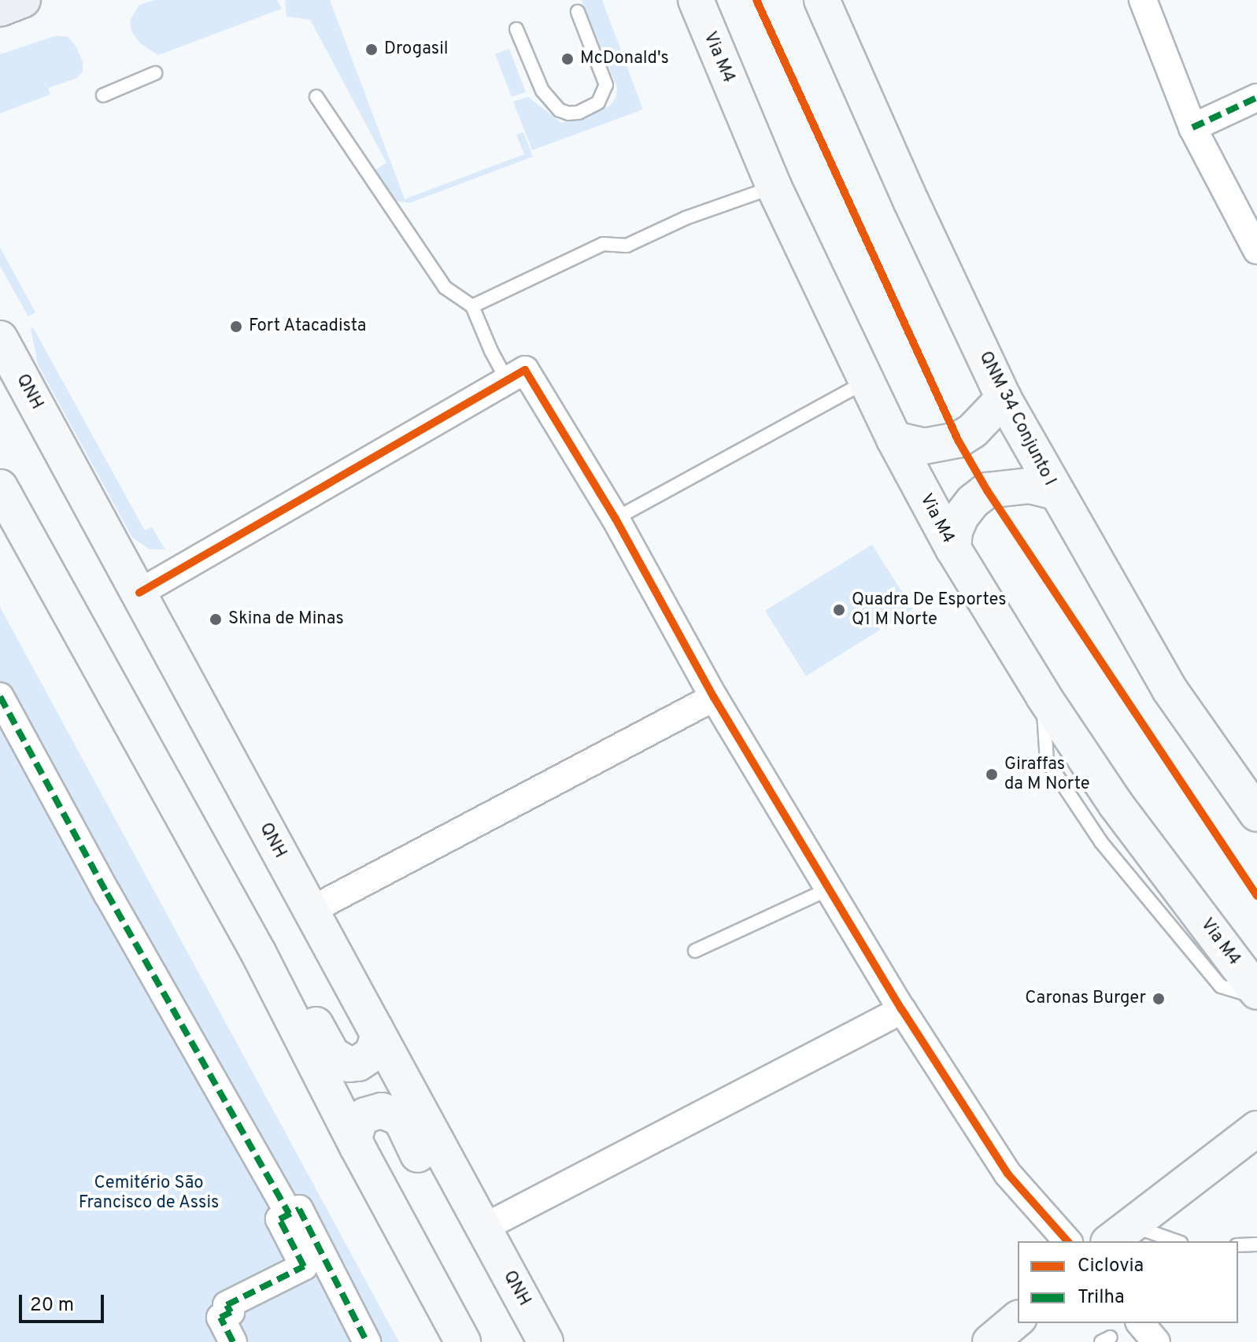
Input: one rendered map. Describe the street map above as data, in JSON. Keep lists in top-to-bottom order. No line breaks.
{"streets":{"street":["Via M4","QNH","QNM 34 Conjunto I"]},"parks":["Cemitério São Francisco de Assis"],"places":["Drogasil","McDonald's","Fort Atacadista","Quadra De Esportes Q1 M Norte","Skina de Minas","Giraffas da M Norte","Caronas Burger"],"legend":["Ciclovia","Trilha"],"scale_bar":"20 m"}
